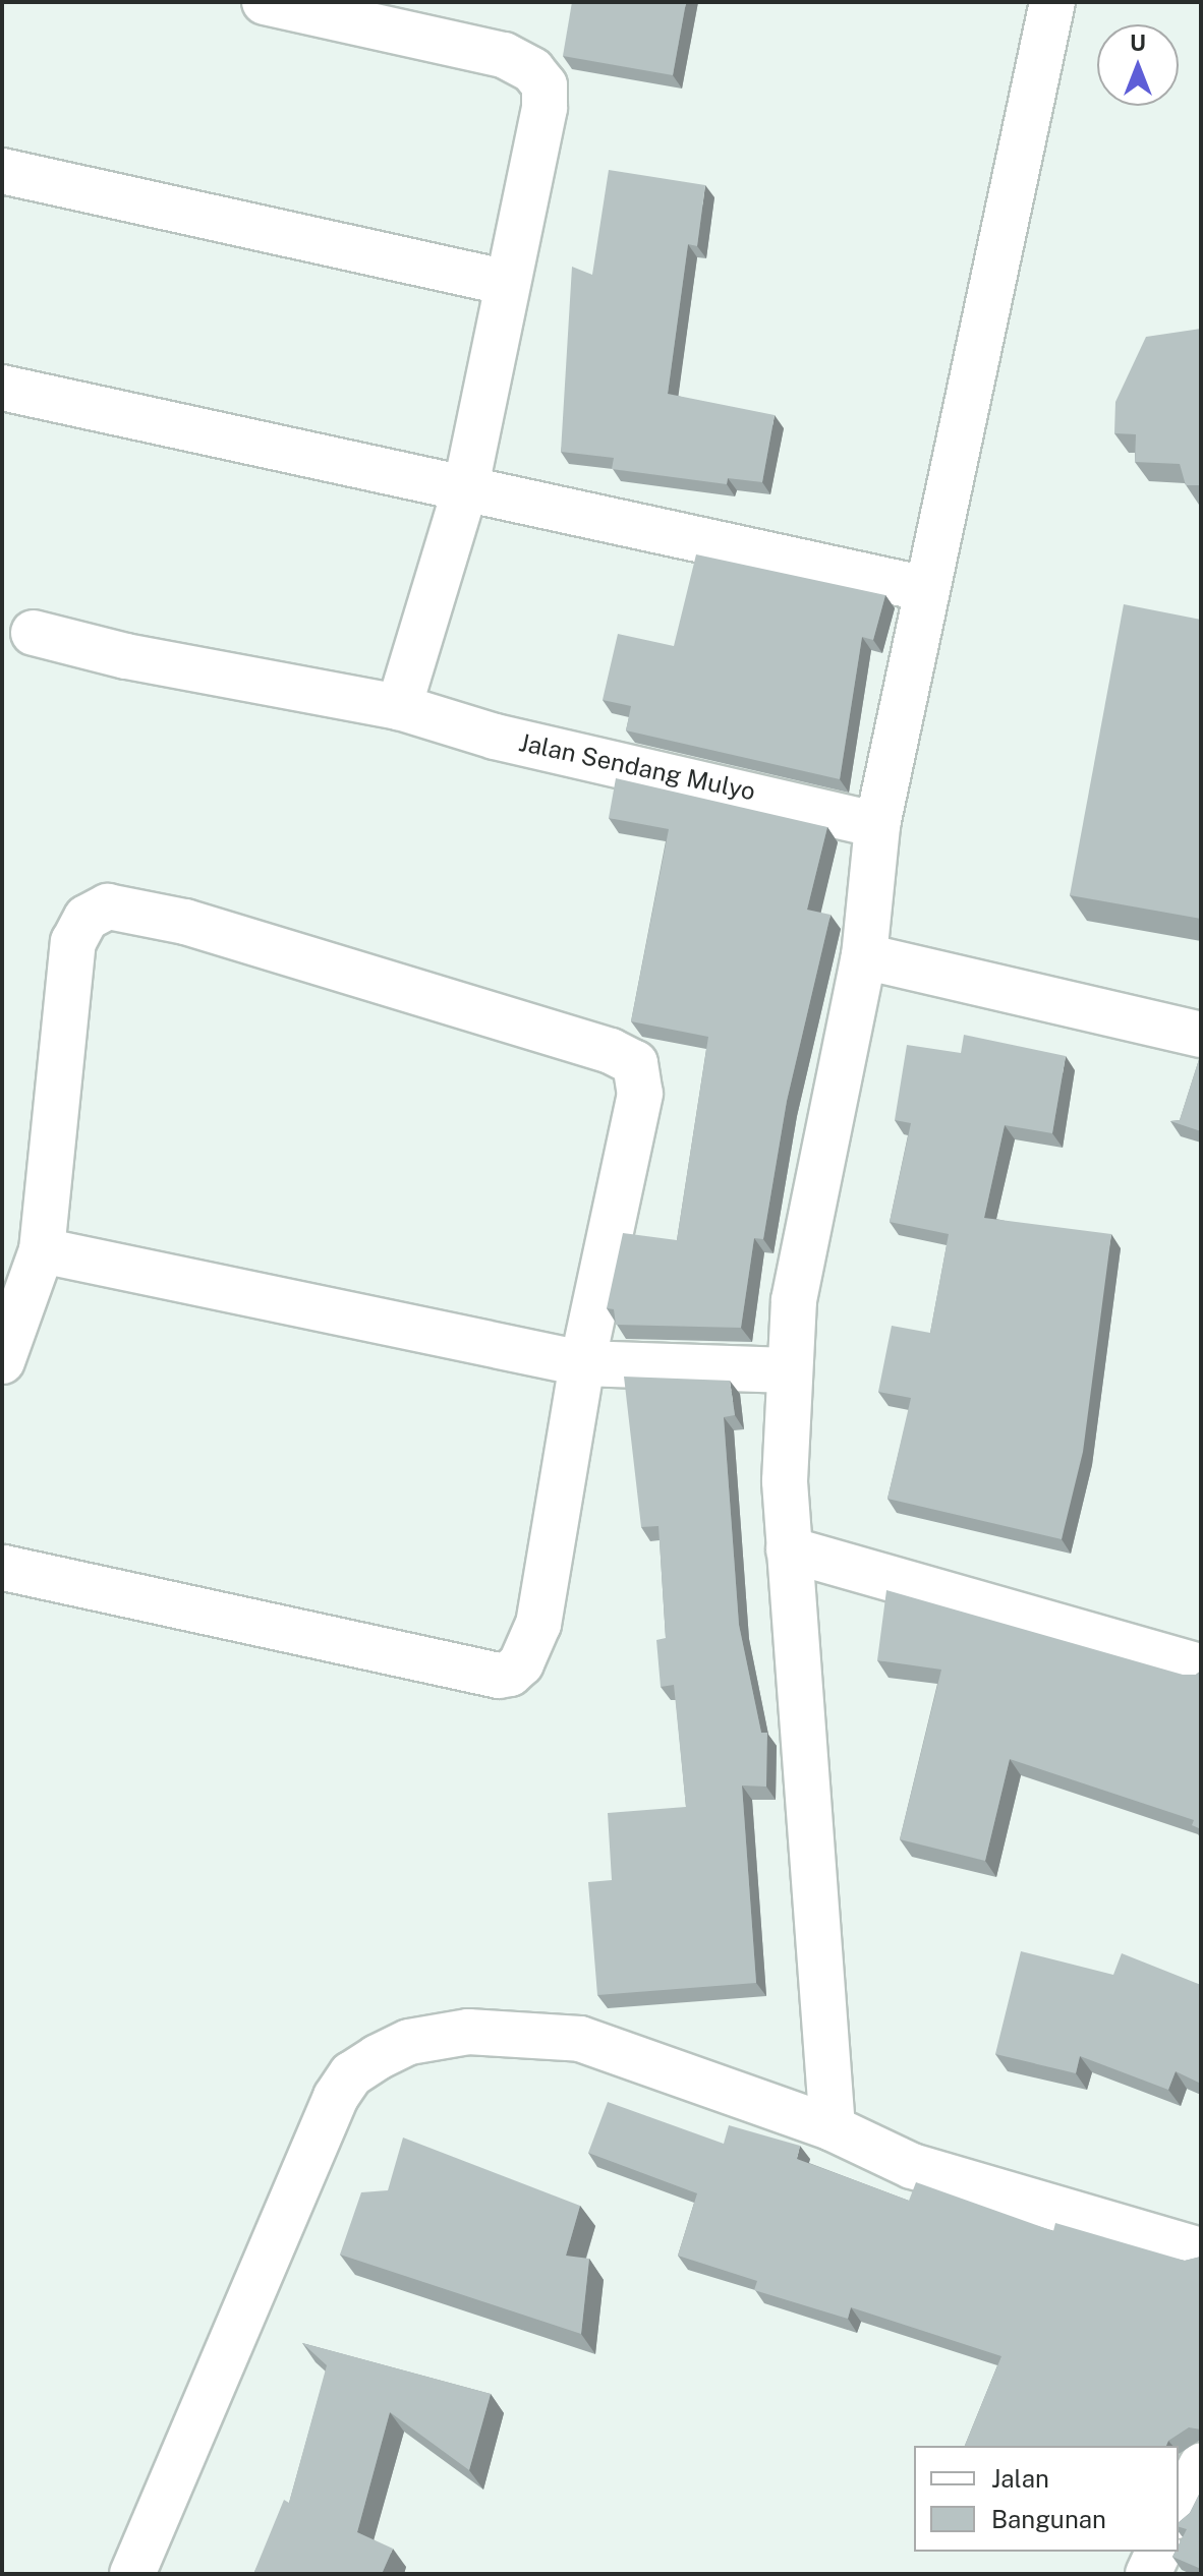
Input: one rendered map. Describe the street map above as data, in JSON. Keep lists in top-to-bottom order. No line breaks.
{"streets":{"street":["Jalan Sendang Mulyo"]},"legend":["Jalan","Bangunan"],"north":"top"}
